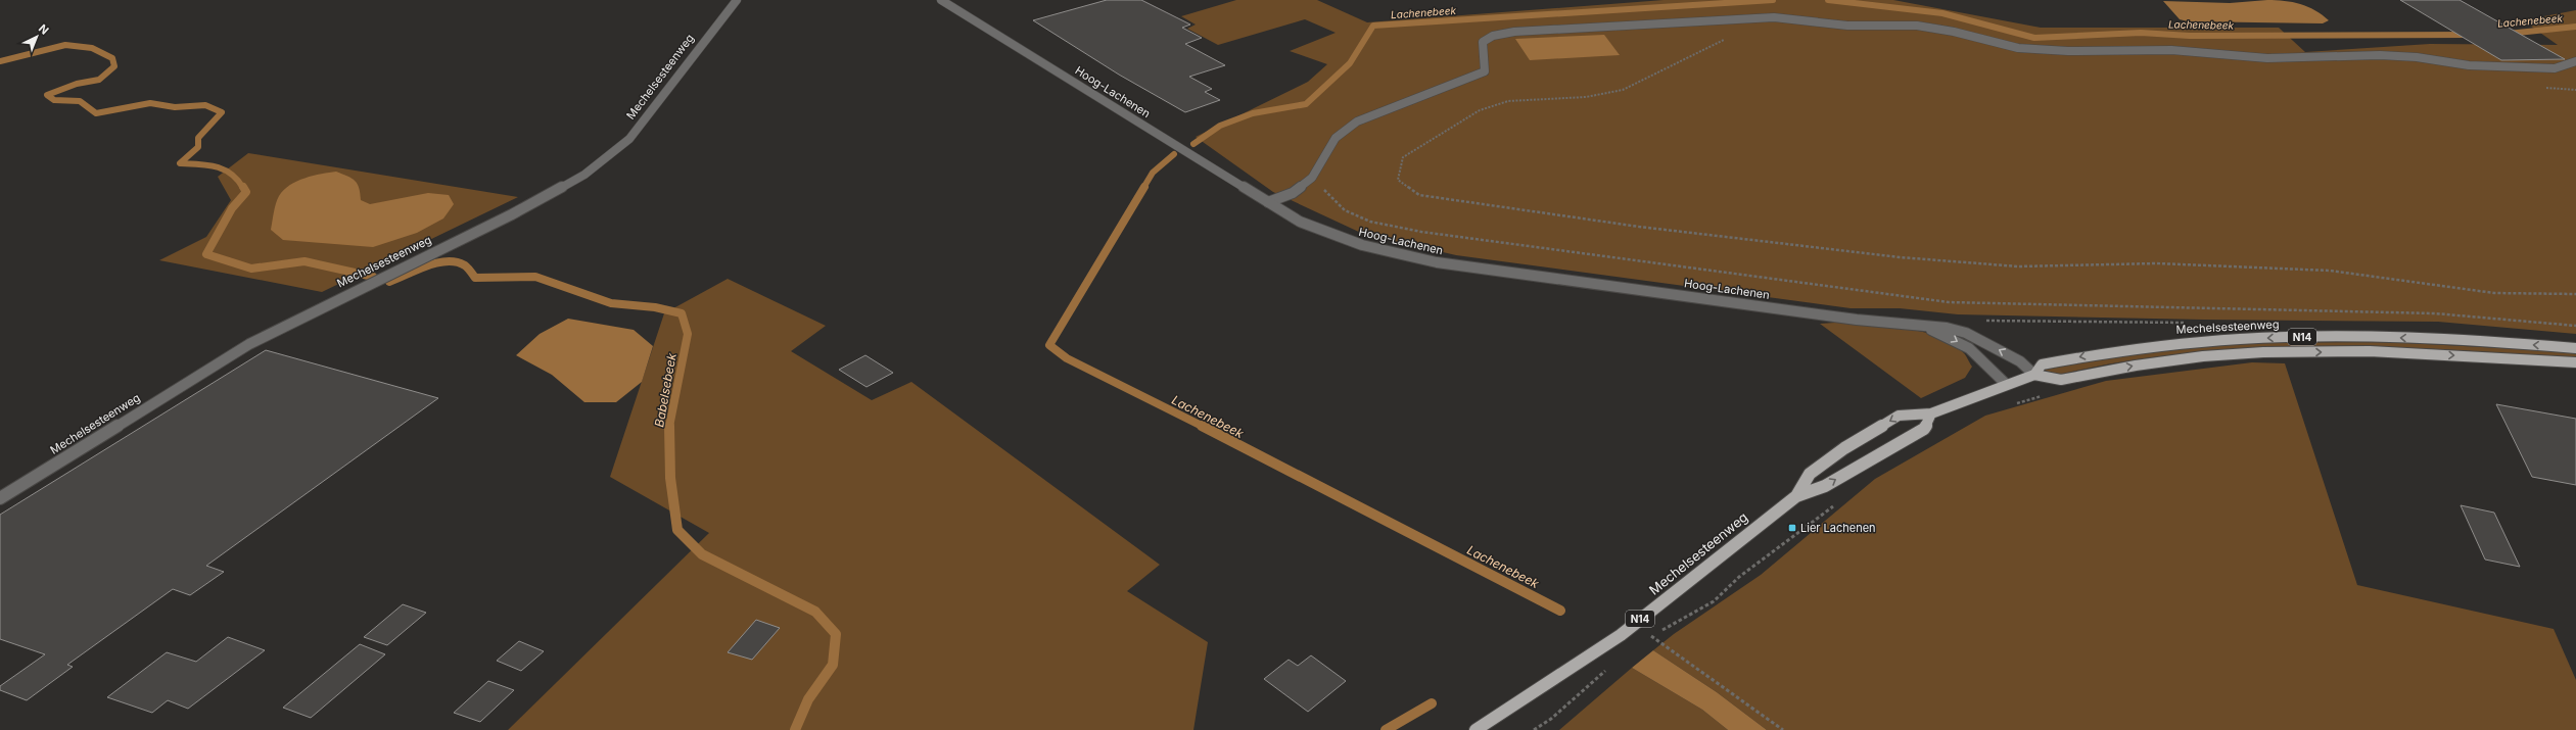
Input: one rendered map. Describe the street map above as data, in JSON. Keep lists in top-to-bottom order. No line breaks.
{"streets":{"main road":["Mechelsesteenweg","N14"],"street":["Hoog-Lachenen"]},"crossings":[["Mechelsesteenweg","Hoog-Lachenen"]],"water":["Lachenebeek","Babelsebeek"],"places":{"transit":["Lier Lachenen"]},"north":"top right"}
